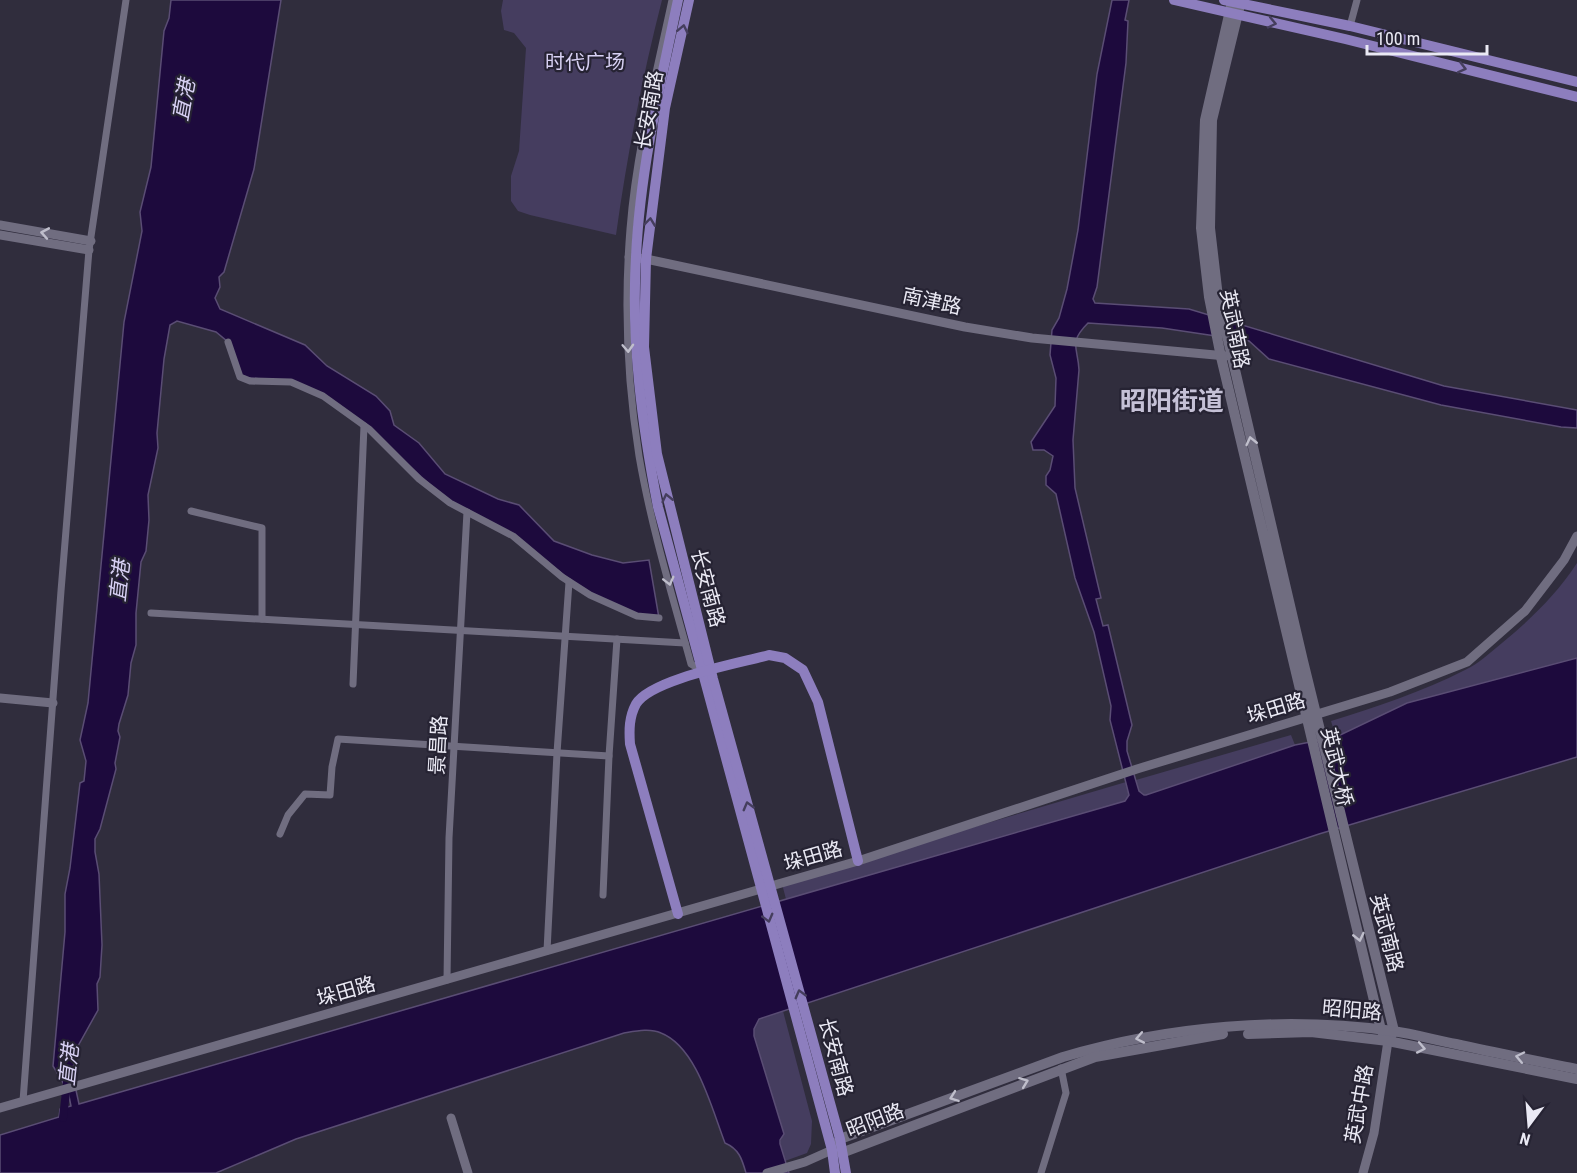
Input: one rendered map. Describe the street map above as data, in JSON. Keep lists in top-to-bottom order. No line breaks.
{"streets":{"main road":["长安南路","英武南路","英武大桥","昭阳路"],"street":["南津路","垛田路","景昌路","英武中路"]},"crossings":[["长安南路","南津路"],["长安南路","昭阳路"],["南津路","英武南路"],["英武南路","英武大桥"],["英武南路","昭阳路"],["英武南路","英武中路"],["垛田路","景昌路"],["昭阳路","英武中路"]],"districts":["昭阳街道"],"water":["直港"],"parks":["时代广场"],"scale_bar":"100 m","north":"bottom"}
